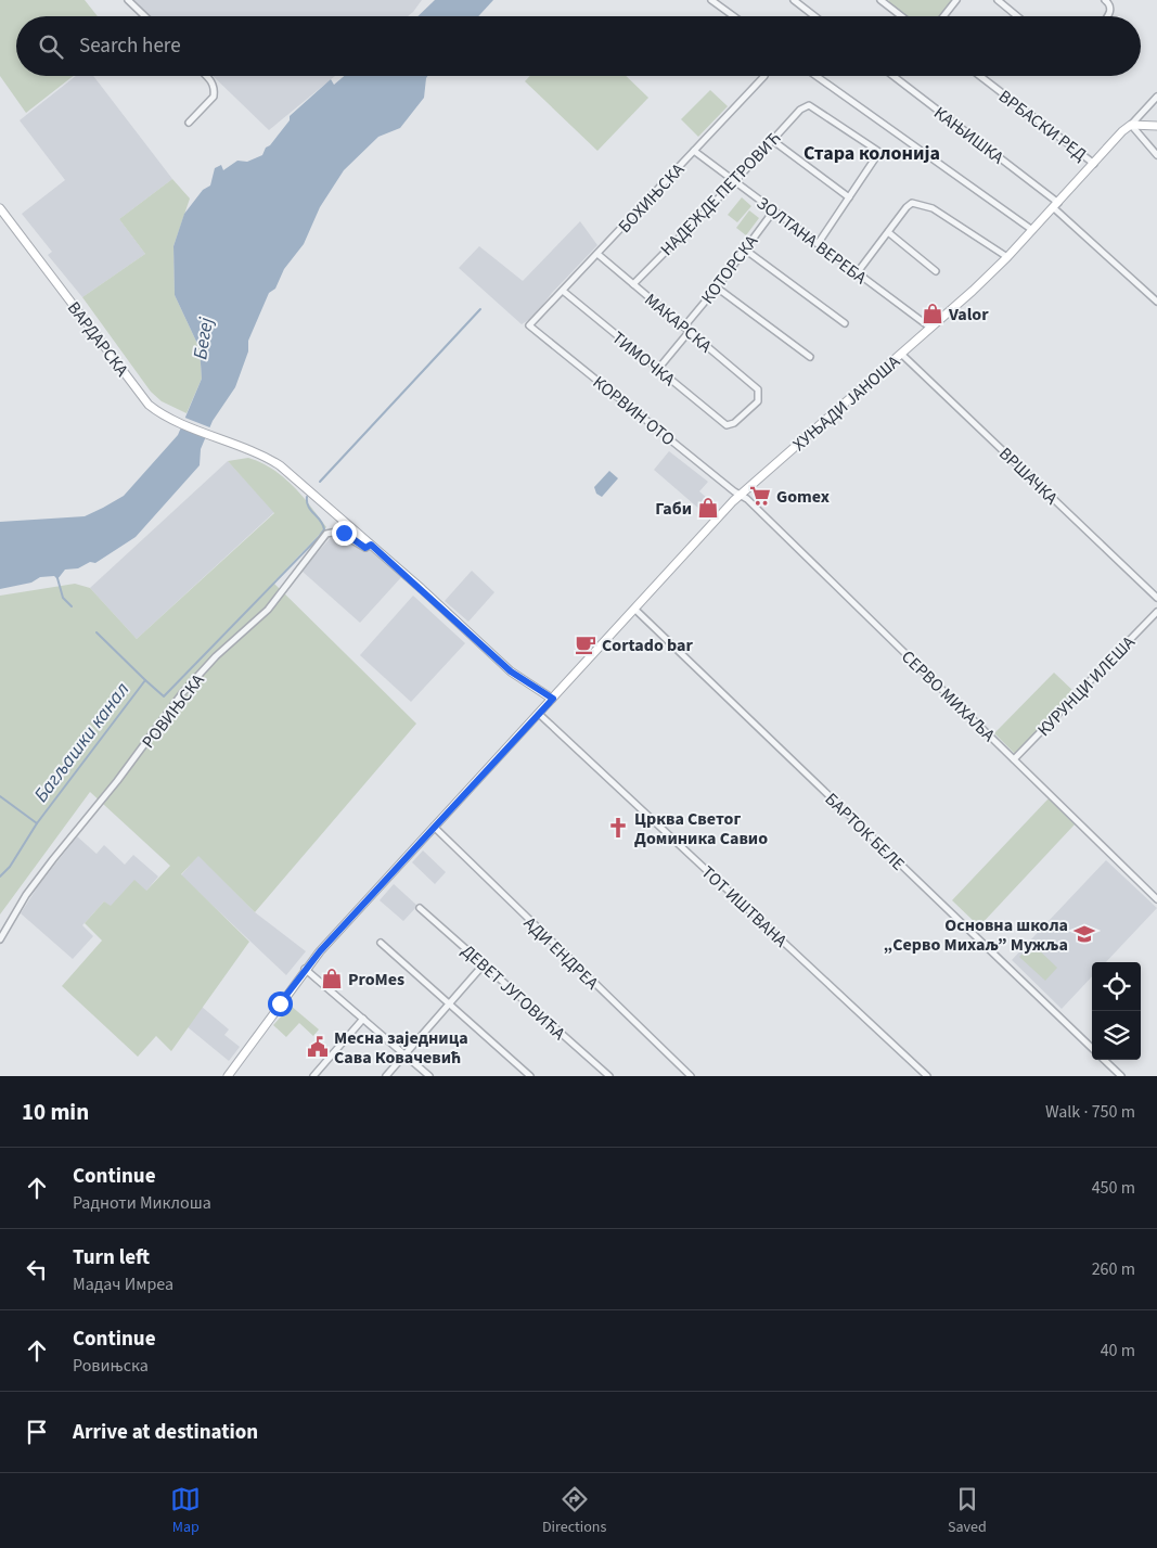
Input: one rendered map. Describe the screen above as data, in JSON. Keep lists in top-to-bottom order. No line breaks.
{"streets":{"street":["ВРБАСКИ РЕД","КАЊИШКА","НАДЕЖДЕ ПЕТРОВИЋ","БОХИЊСКА","ЗОЛТАНА ВЕРЕБА","КОТОРСКА","МАКАРСКА","ВАРДАРСКА","ТИМОЧКА","ХУЊАДИ ЈАНОША","КОРВИН ОТО","ВРШАЧКА","КУРУНЦИ ИЛЕША","СЕРВО МИХАЉА","РОВИЊСКА","БАРТОК БЕЛЕ","ТОТ ИШТВАНА","АДИ ЕНДРЕА","ДЕВЕТ ЈУГОВИЋА"]},"crossings":[["ВРБАСКИ РЕД","ХУЊАДИ ЈАНОША"],["КАЊИШКА","ХУЊАДИ ЈАНОША"],["НАДЕЖДЕ ПЕТРОВИЋ","ЗОЛТАНА ВЕРЕБА"],["НАДЕЖДЕ ПЕТРОВИЋ","МАКАРСКА"],["БОХИЊСКА","ЗОЛТАНА ВЕРЕБА"],["БОХИЊСКА","МАКАРСКА"],["БОХИЊСКА","ТИМОЧКА"],["БОХИЊСКА","КОРВИН ОТО"],["ЗОЛТАНА ВЕРЕБА","КОТОРСКА"],["ЗОЛТАНА ВЕРЕБА","ХУЊАДИ ЈАНОША"],["КОТОРСКА","МАКАРСКА"],["МАКАРСКА","ТИМОЧКА"],["ВАРДАРСКА","ХУЊАДИ ЈАНОША"],["ВАРДАРСКА","РОВИЊСКА"],["ХУЊАДИ ЈАНОША","КОРВИН ОТО"],["ХУЊАДИ ЈАНОША","ВРШАЧКА"],["ХУЊАДИ ЈАНОША","СЕРВО МИХАЉА"],["ХУЊАДИ ЈАНОША","БАРТОК БЕЛЕ"],["ХУЊАДИ ЈАНОША","ТОТ ИШТВАНА"],["ХУЊАДИ ЈАНОША","АДИ ЕНДРЕА"],["КОРВИН ОТО","СЕРВО МИХАЉА"],["КУРУНЦИ ИЛЕША","СЕРВО МИХАЉА"]],"districts":["Стара колонија"],"water":["Бегеј","Багљашки канал"],"places":{"shop":["Valor","Габи","ProMes"],"supermarket":["Gomex"],"cafe":["Cortado bar"],"church":["Црква Светог Доминика Савио"],"school or university":["Основна школа „Серво Михаљ” Мужља"],"public building":["Месна заједница Сава Ковачевић"]},"page":{"search":"Search here","heading":["10 min","Walk · 750 m"],"list":[["Continue","Радноти Миклоша","450 m"],["Turn left","Мадач Имреа","260 m"],["Continue","Ровињска","40 m"],"Arrive at destination"],"nav":["Map","Directions","Saved"]}}
